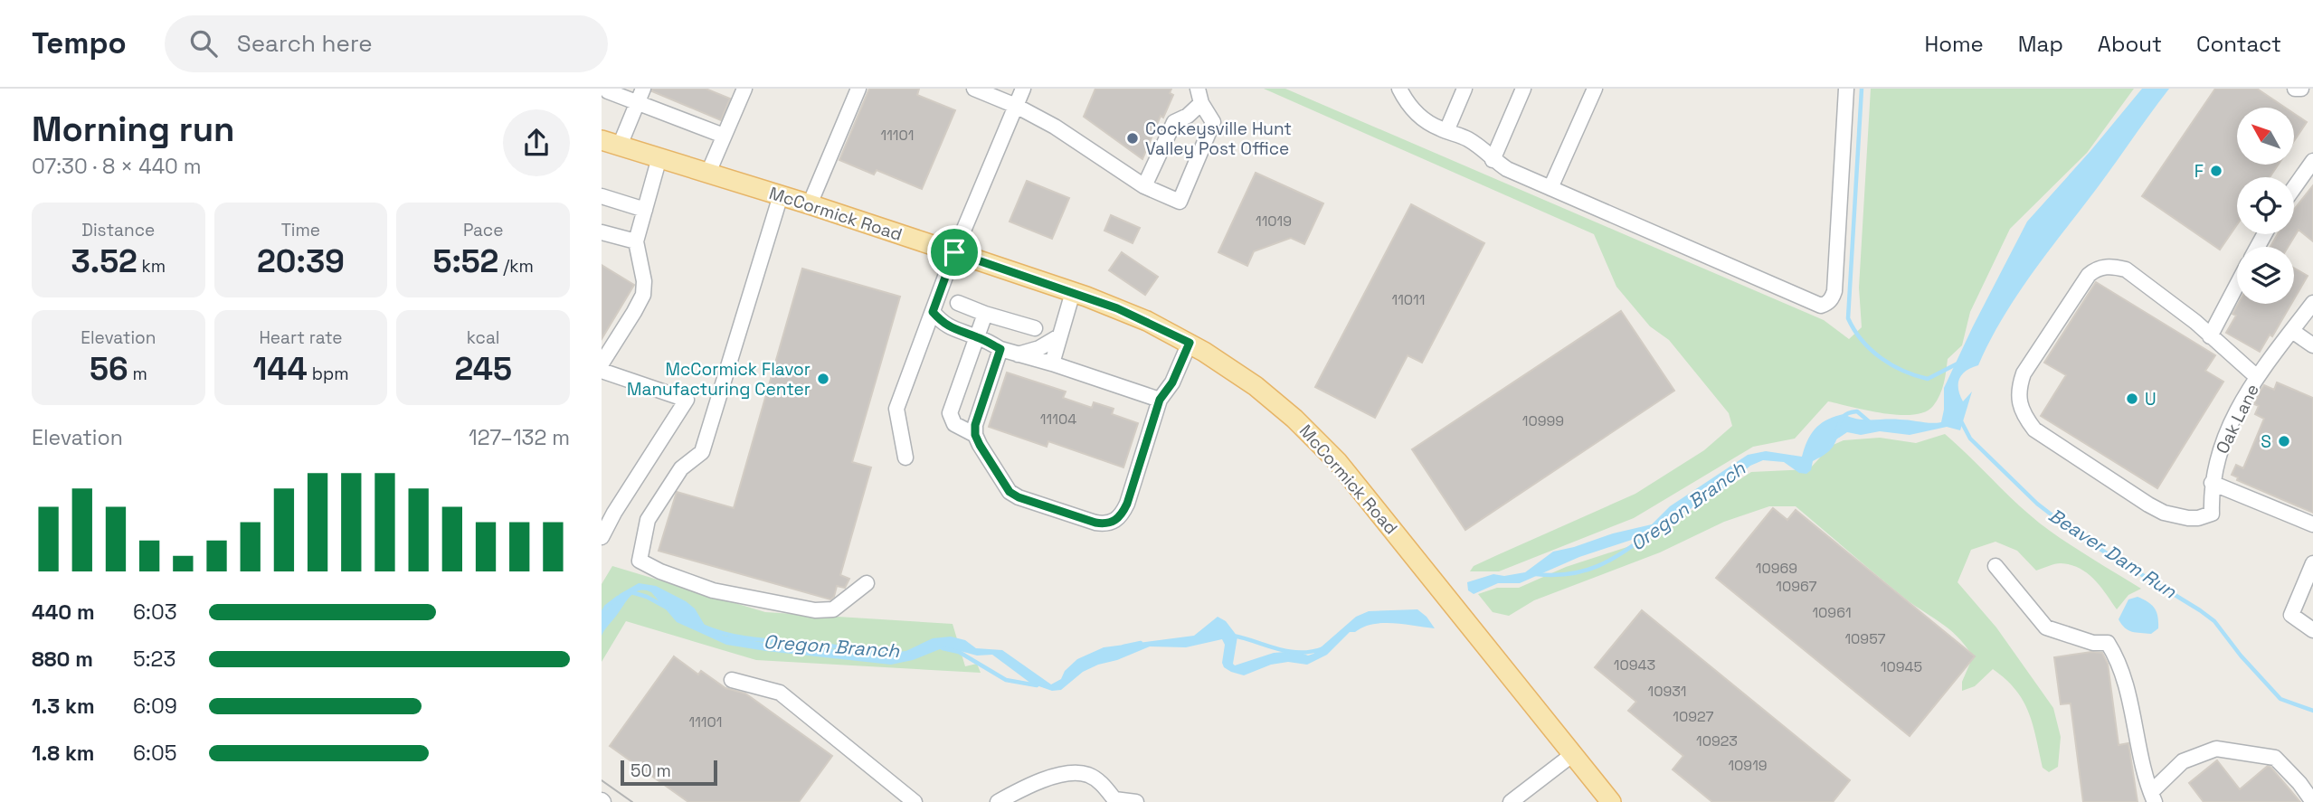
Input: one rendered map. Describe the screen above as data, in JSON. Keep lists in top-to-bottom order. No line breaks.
{"streets":{"main road":["McCormick Road"],"street":["Oak Lane"]},"water":["Oregon Branch","Beaver Dam Run"],"places":["Cockeysville Hunt Valley Post Office","F","McCormick Flavor Manufacturing Center","U","S"],"house_numbers":["11101","11019","11011","11104","10999","10969","10967","10961","10957","10943","10945","10931","10927","11101","10923","10919"],"scale_bar":"50 m","north":"top left","page":{"header":"Tempo","search":"Search here","nav":["Home","Map","About","Contact"],"heading":["Morning run","07:30 · 8 × 440 m"],"stats":[["Distance","3.52 km"],["Time","20:39"],["Pace","5:52 /km"],["Elevation","56 m"],["Heart rate","144 bpm"],["kcal","245"]],"chart":["Elevation","127–132 m"],"list":[{"name":"440 m","note":"6:03"},{"name":"880 m","note":"5:23"},{"name":"1.3 km","note":"6:09"},{"name":"1.8 km","note":"6:05"}],"scale":"50 m"}}
